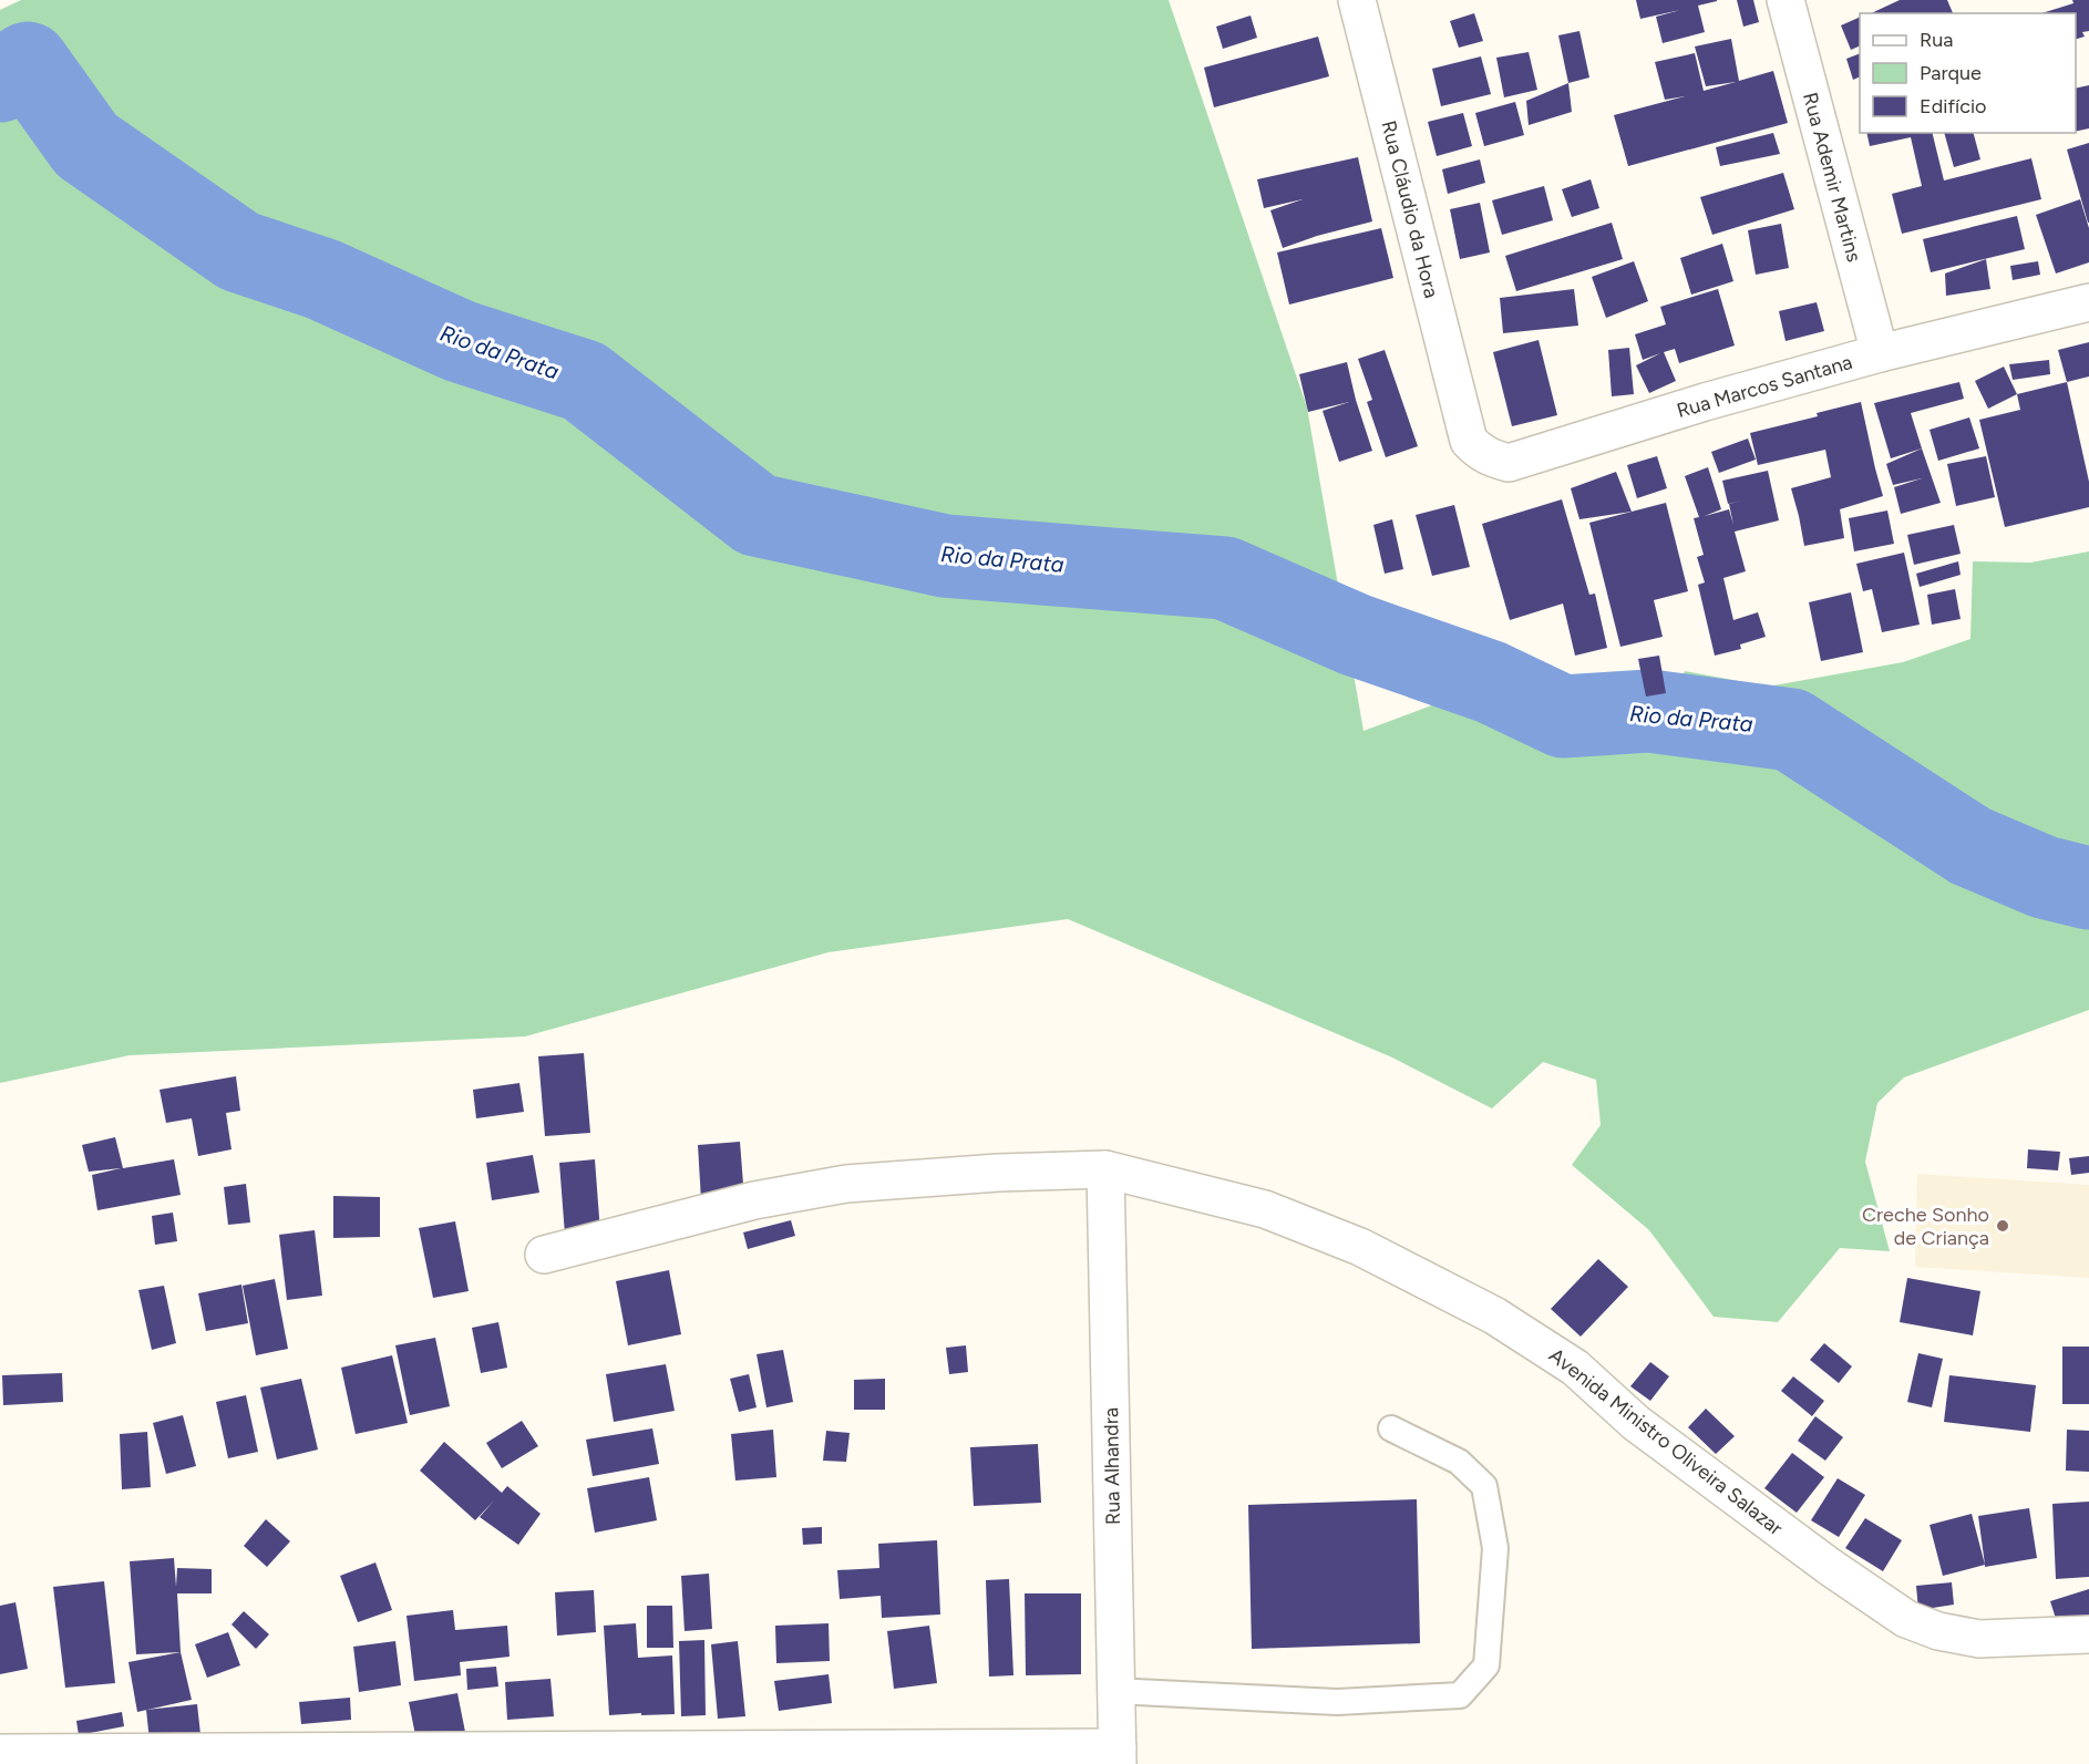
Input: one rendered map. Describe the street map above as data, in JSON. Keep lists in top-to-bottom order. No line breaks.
{"streets":{"street":["Rua Ademir Martins","Rua Cláudio da Hora","Rua Marcos Santana","Avenida Ministro Oliveira Salazar","Rua Alhandra"]},"crossings":[["Rua Ademir Martins","Rua Marcos Santana"],["Rua Cláudio da Hora","Rua Marcos Santana"],["Avenida Ministro Oliveira Salazar","Rua Alhandra"]],"water":["Rio da Prata"],"places":["Creche Sonho de Criança"],"legend":["Rua","Parque","Edifício"]}
